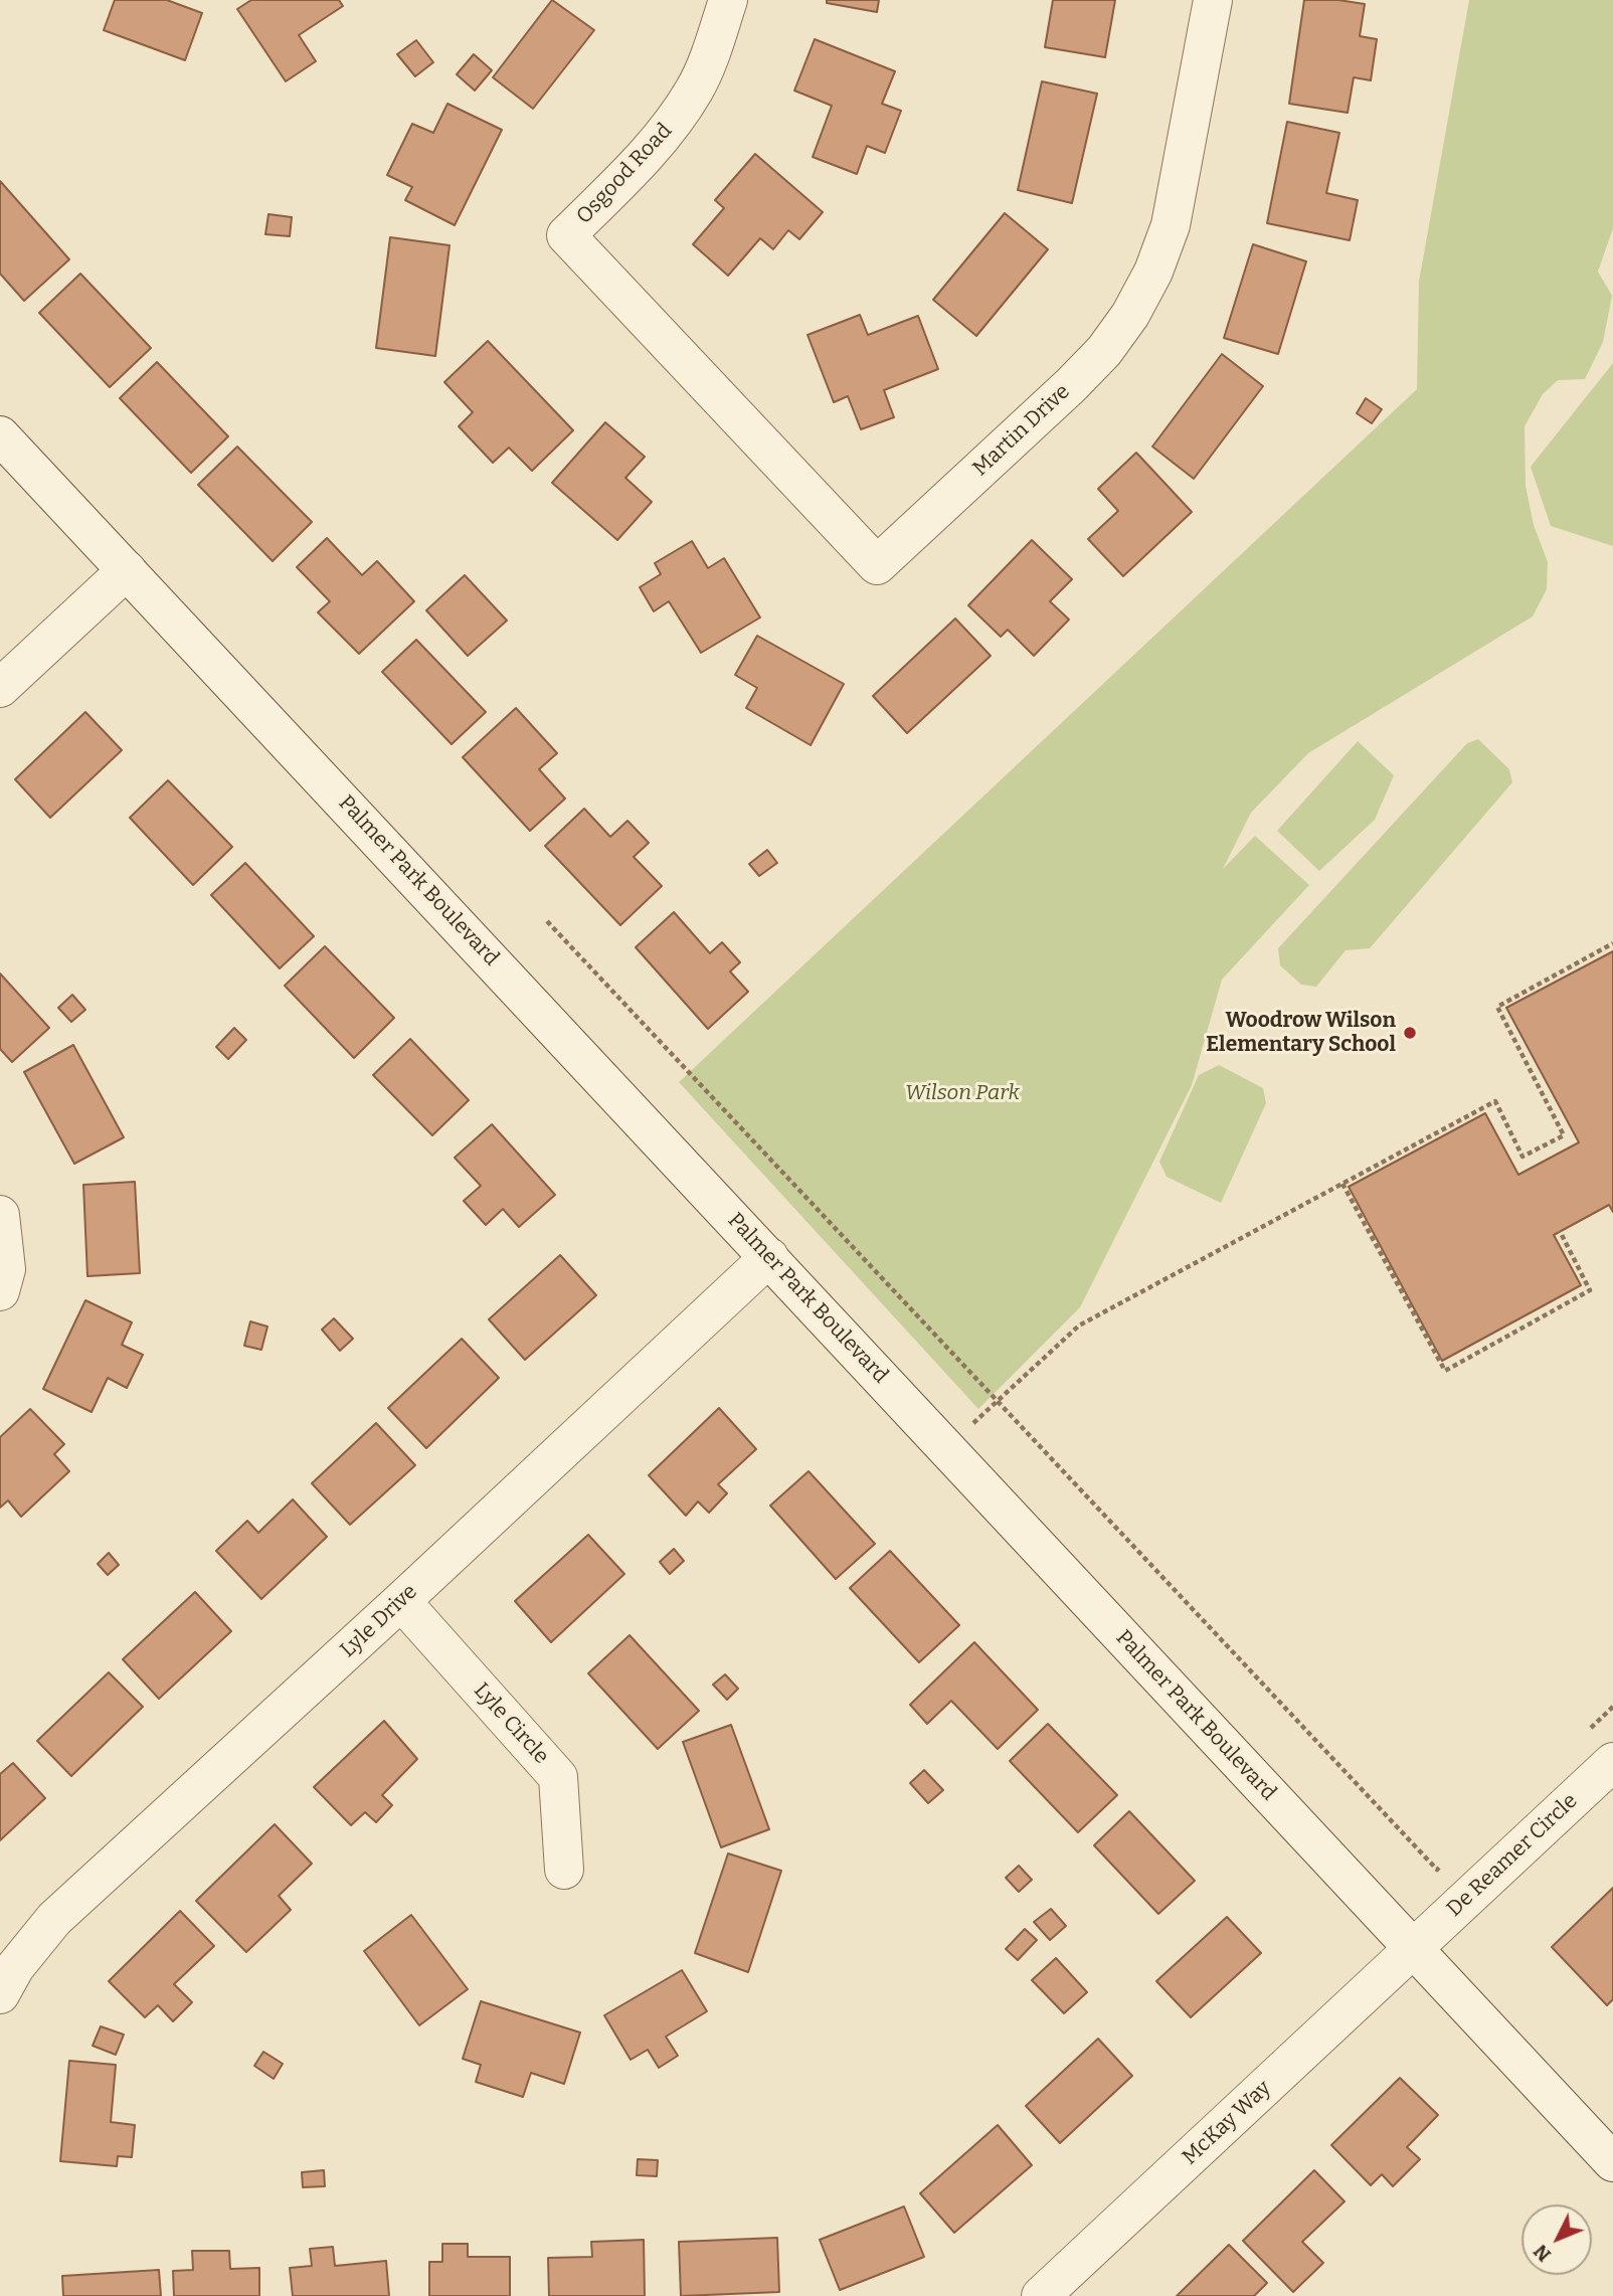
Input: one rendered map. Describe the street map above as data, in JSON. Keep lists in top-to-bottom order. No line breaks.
{"streets":{"street":["Osgood Road","Martin Drive","Palmer Park Boulevard","Lyle Drive","Lyle Circle","De Reamer Circle","McKay Way"]},"crossings":[["Osgood Road","Martin Drive"],["Palmer Park Boulevard","Lyle Drive"],["Palmer Park Boulevard","De Reamer Circle"],["Palmer Park Boulevard","McKay Way"],["Lyle Drive","Lyle Circle"],["De Reamer Circle","McKay Way"]],"parks":["Wilson Park"],"places":["Woodrow Wilson Elementary School"],"north":"bottom left"}
